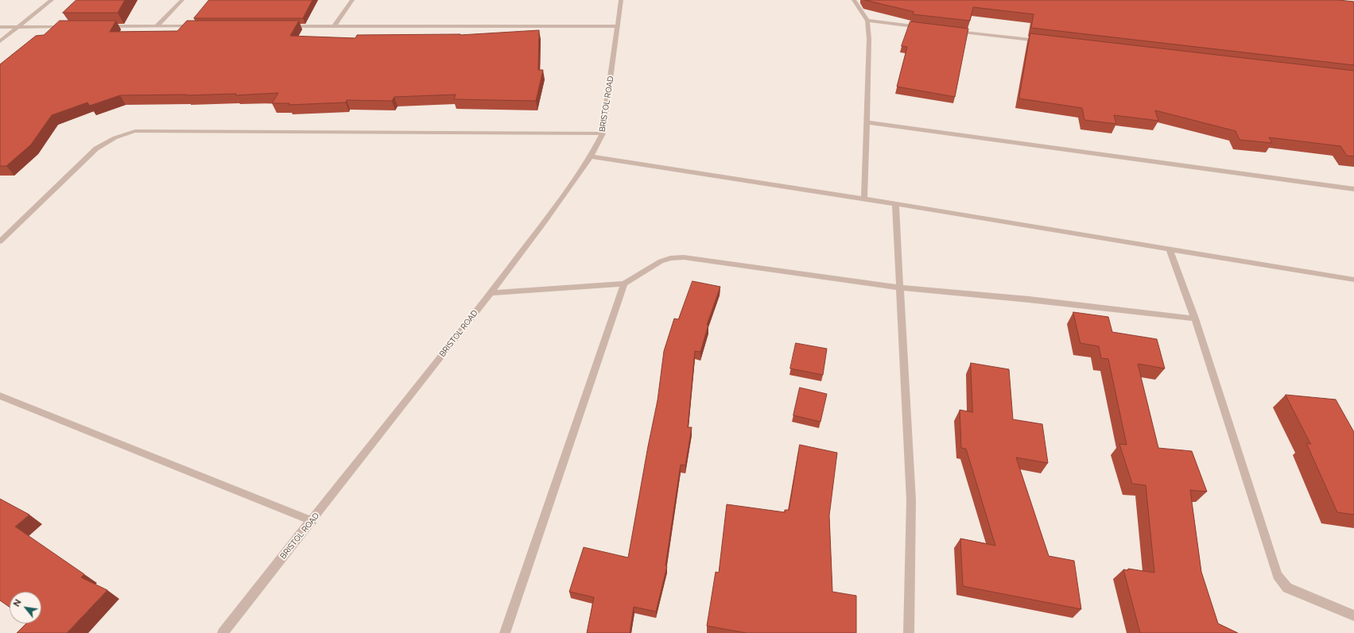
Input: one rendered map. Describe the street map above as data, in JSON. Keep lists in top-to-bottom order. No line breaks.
{"streets":{"street":["BRISTOL ROAD"]},"north":"top left"}
